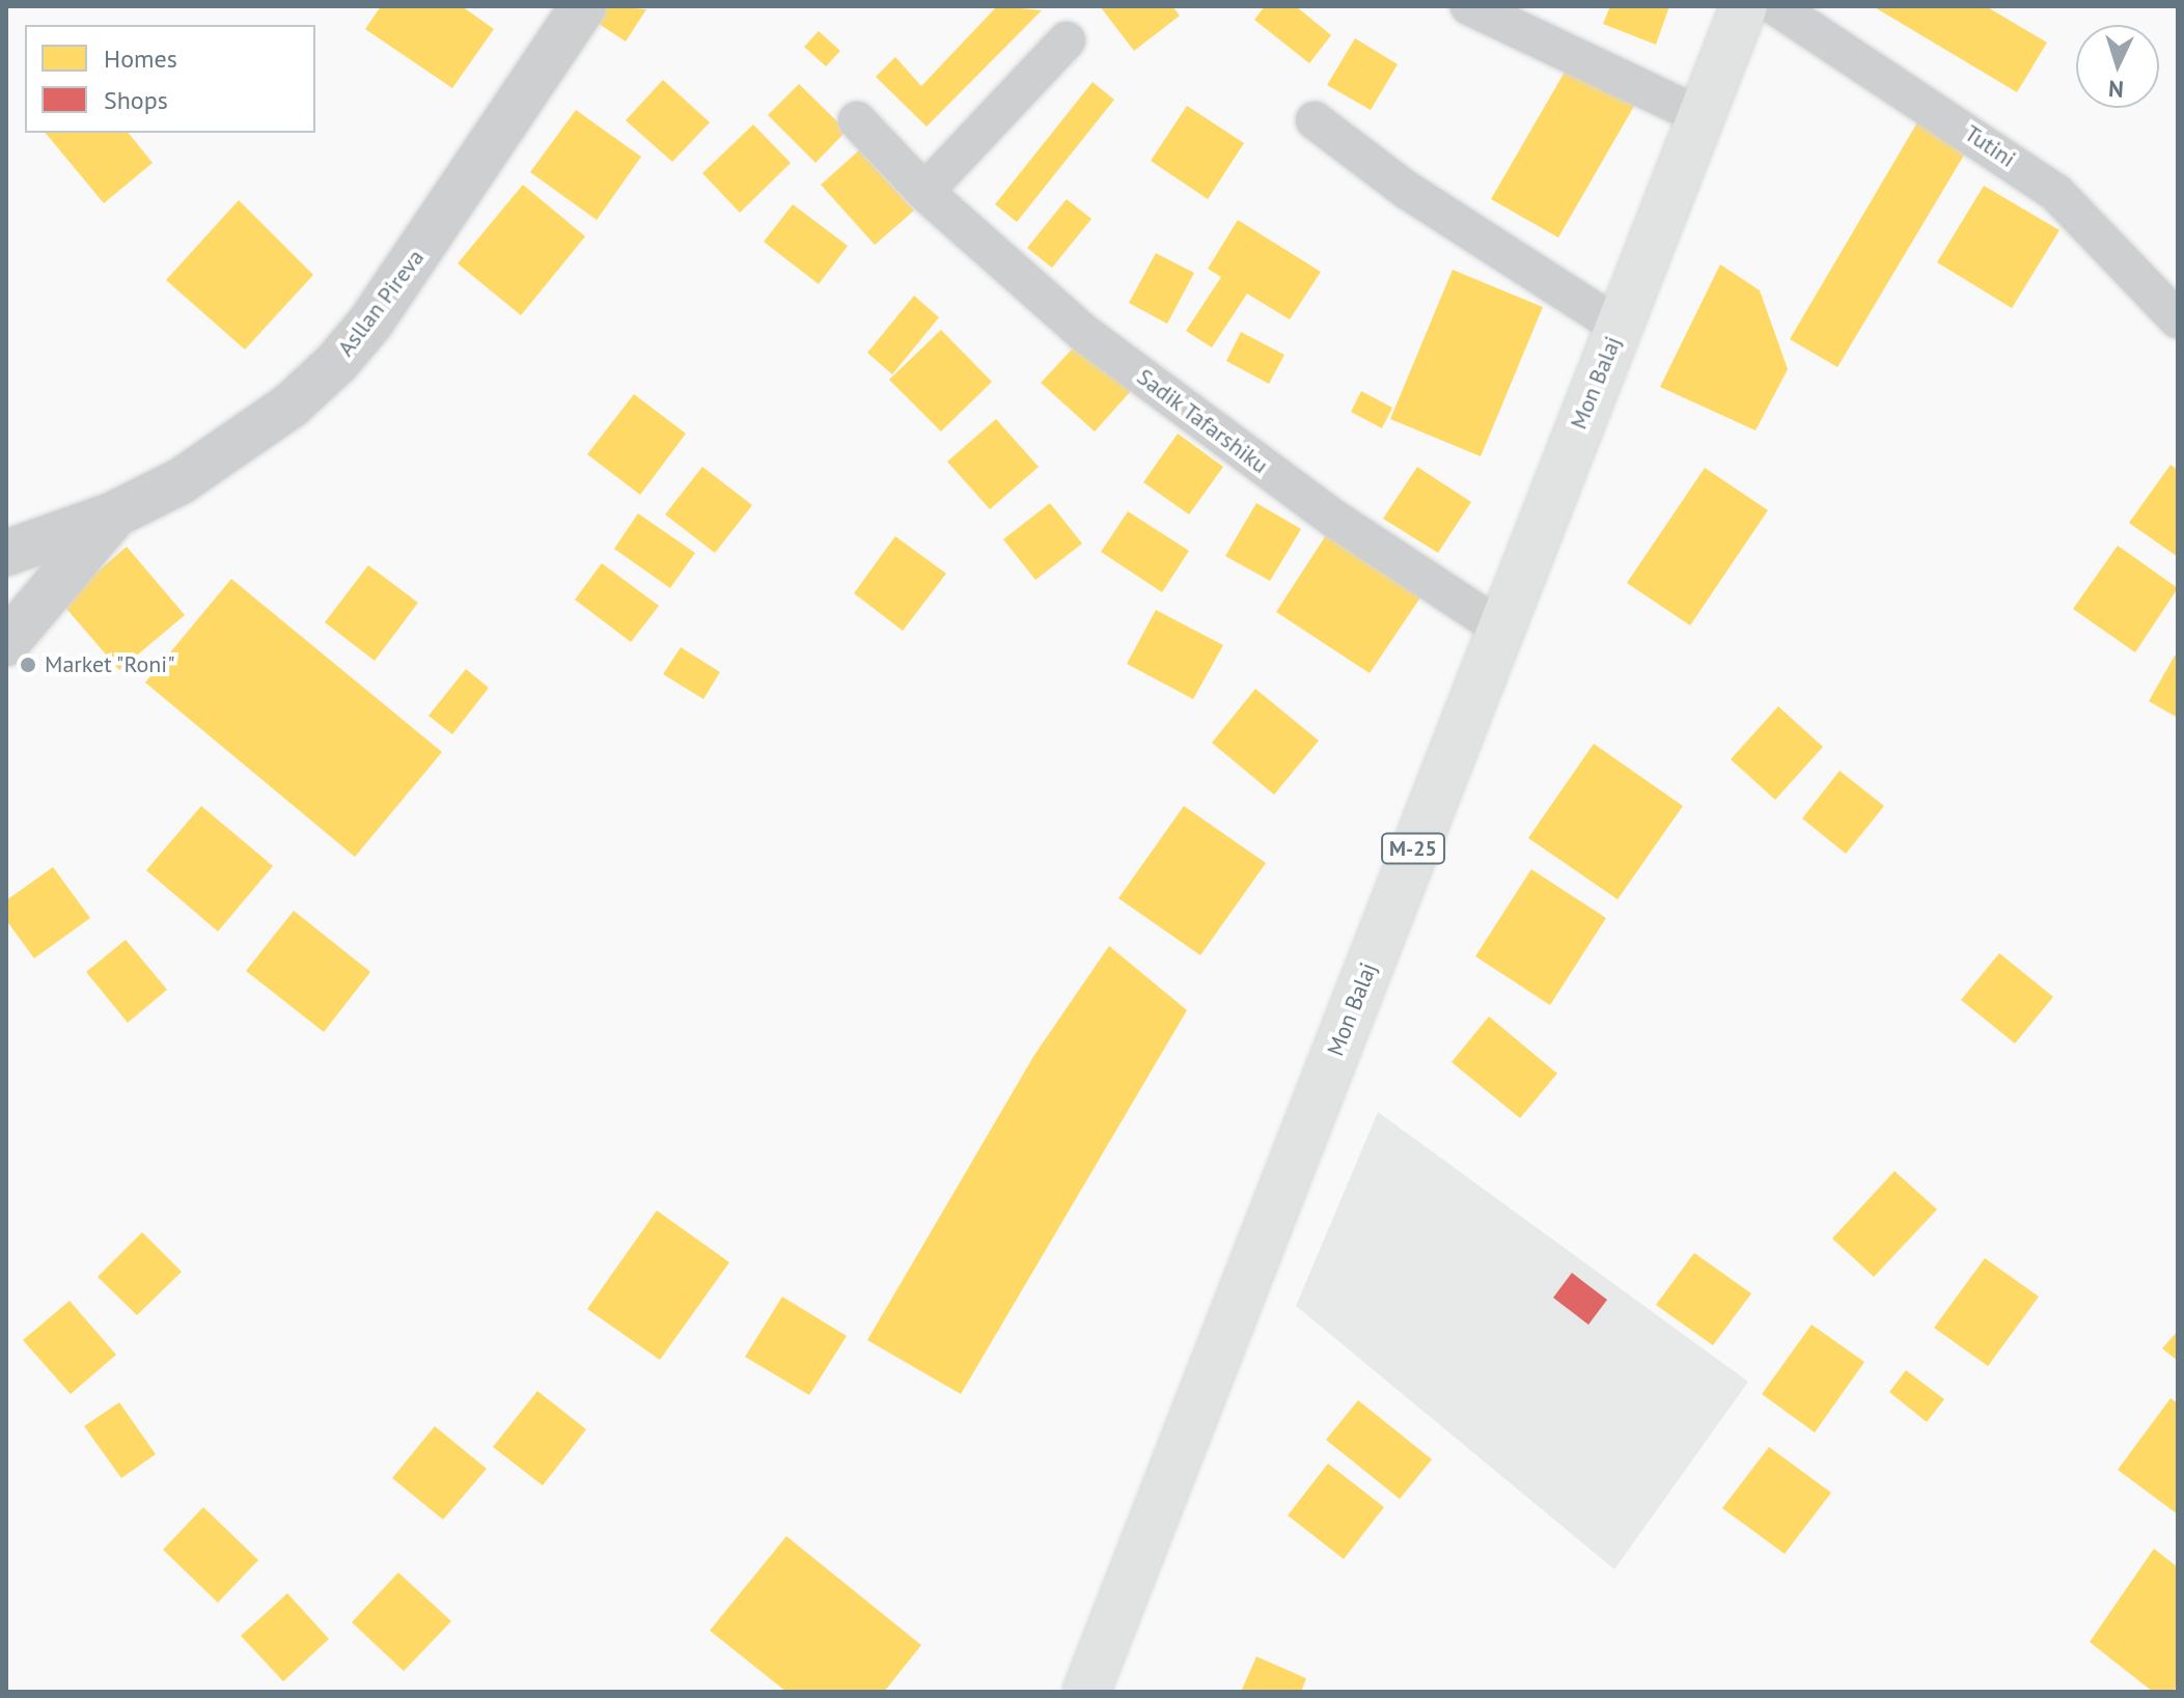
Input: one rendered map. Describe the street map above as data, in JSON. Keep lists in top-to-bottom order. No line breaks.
{"streets":{"main road":["Mon Balaj","M-25"],"street":["Tutini","Asllan Pireva","Sadik Tafarshiku"]},"crossings":[["Mon Balaj","Sadik Tafarshiku"]],"places":["Market \"Roni\""],"legend":["Homes","Shops"],"north":"bottom"}
